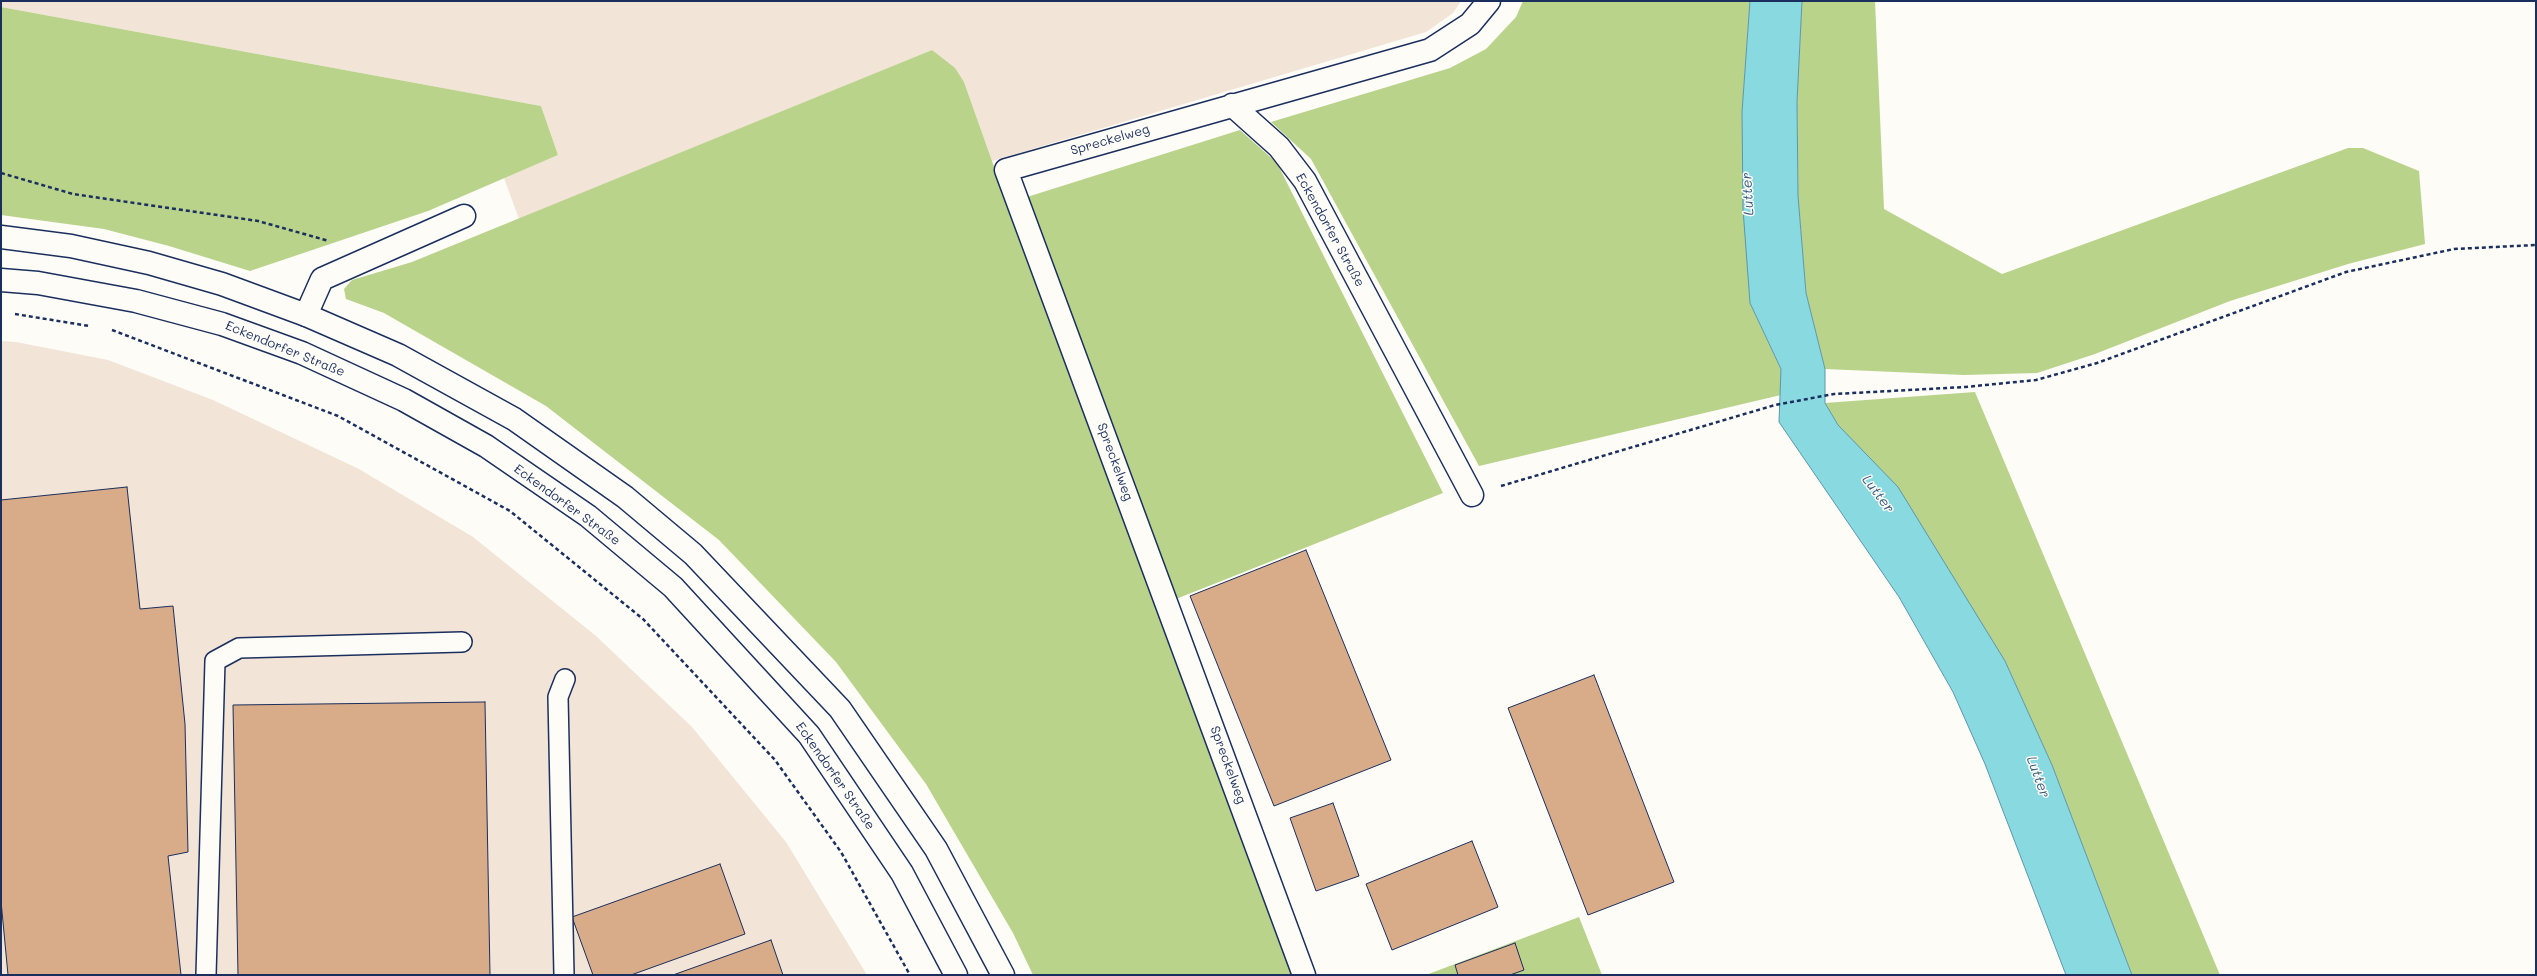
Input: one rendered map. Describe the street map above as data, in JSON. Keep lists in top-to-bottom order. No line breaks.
{"streets":{"main road":["Spreckelweg","Eckendorfer Straße"]},"crossings":[["Spreckelweg","Eckendorfer Straße"]],"water":["Lutter"]}
